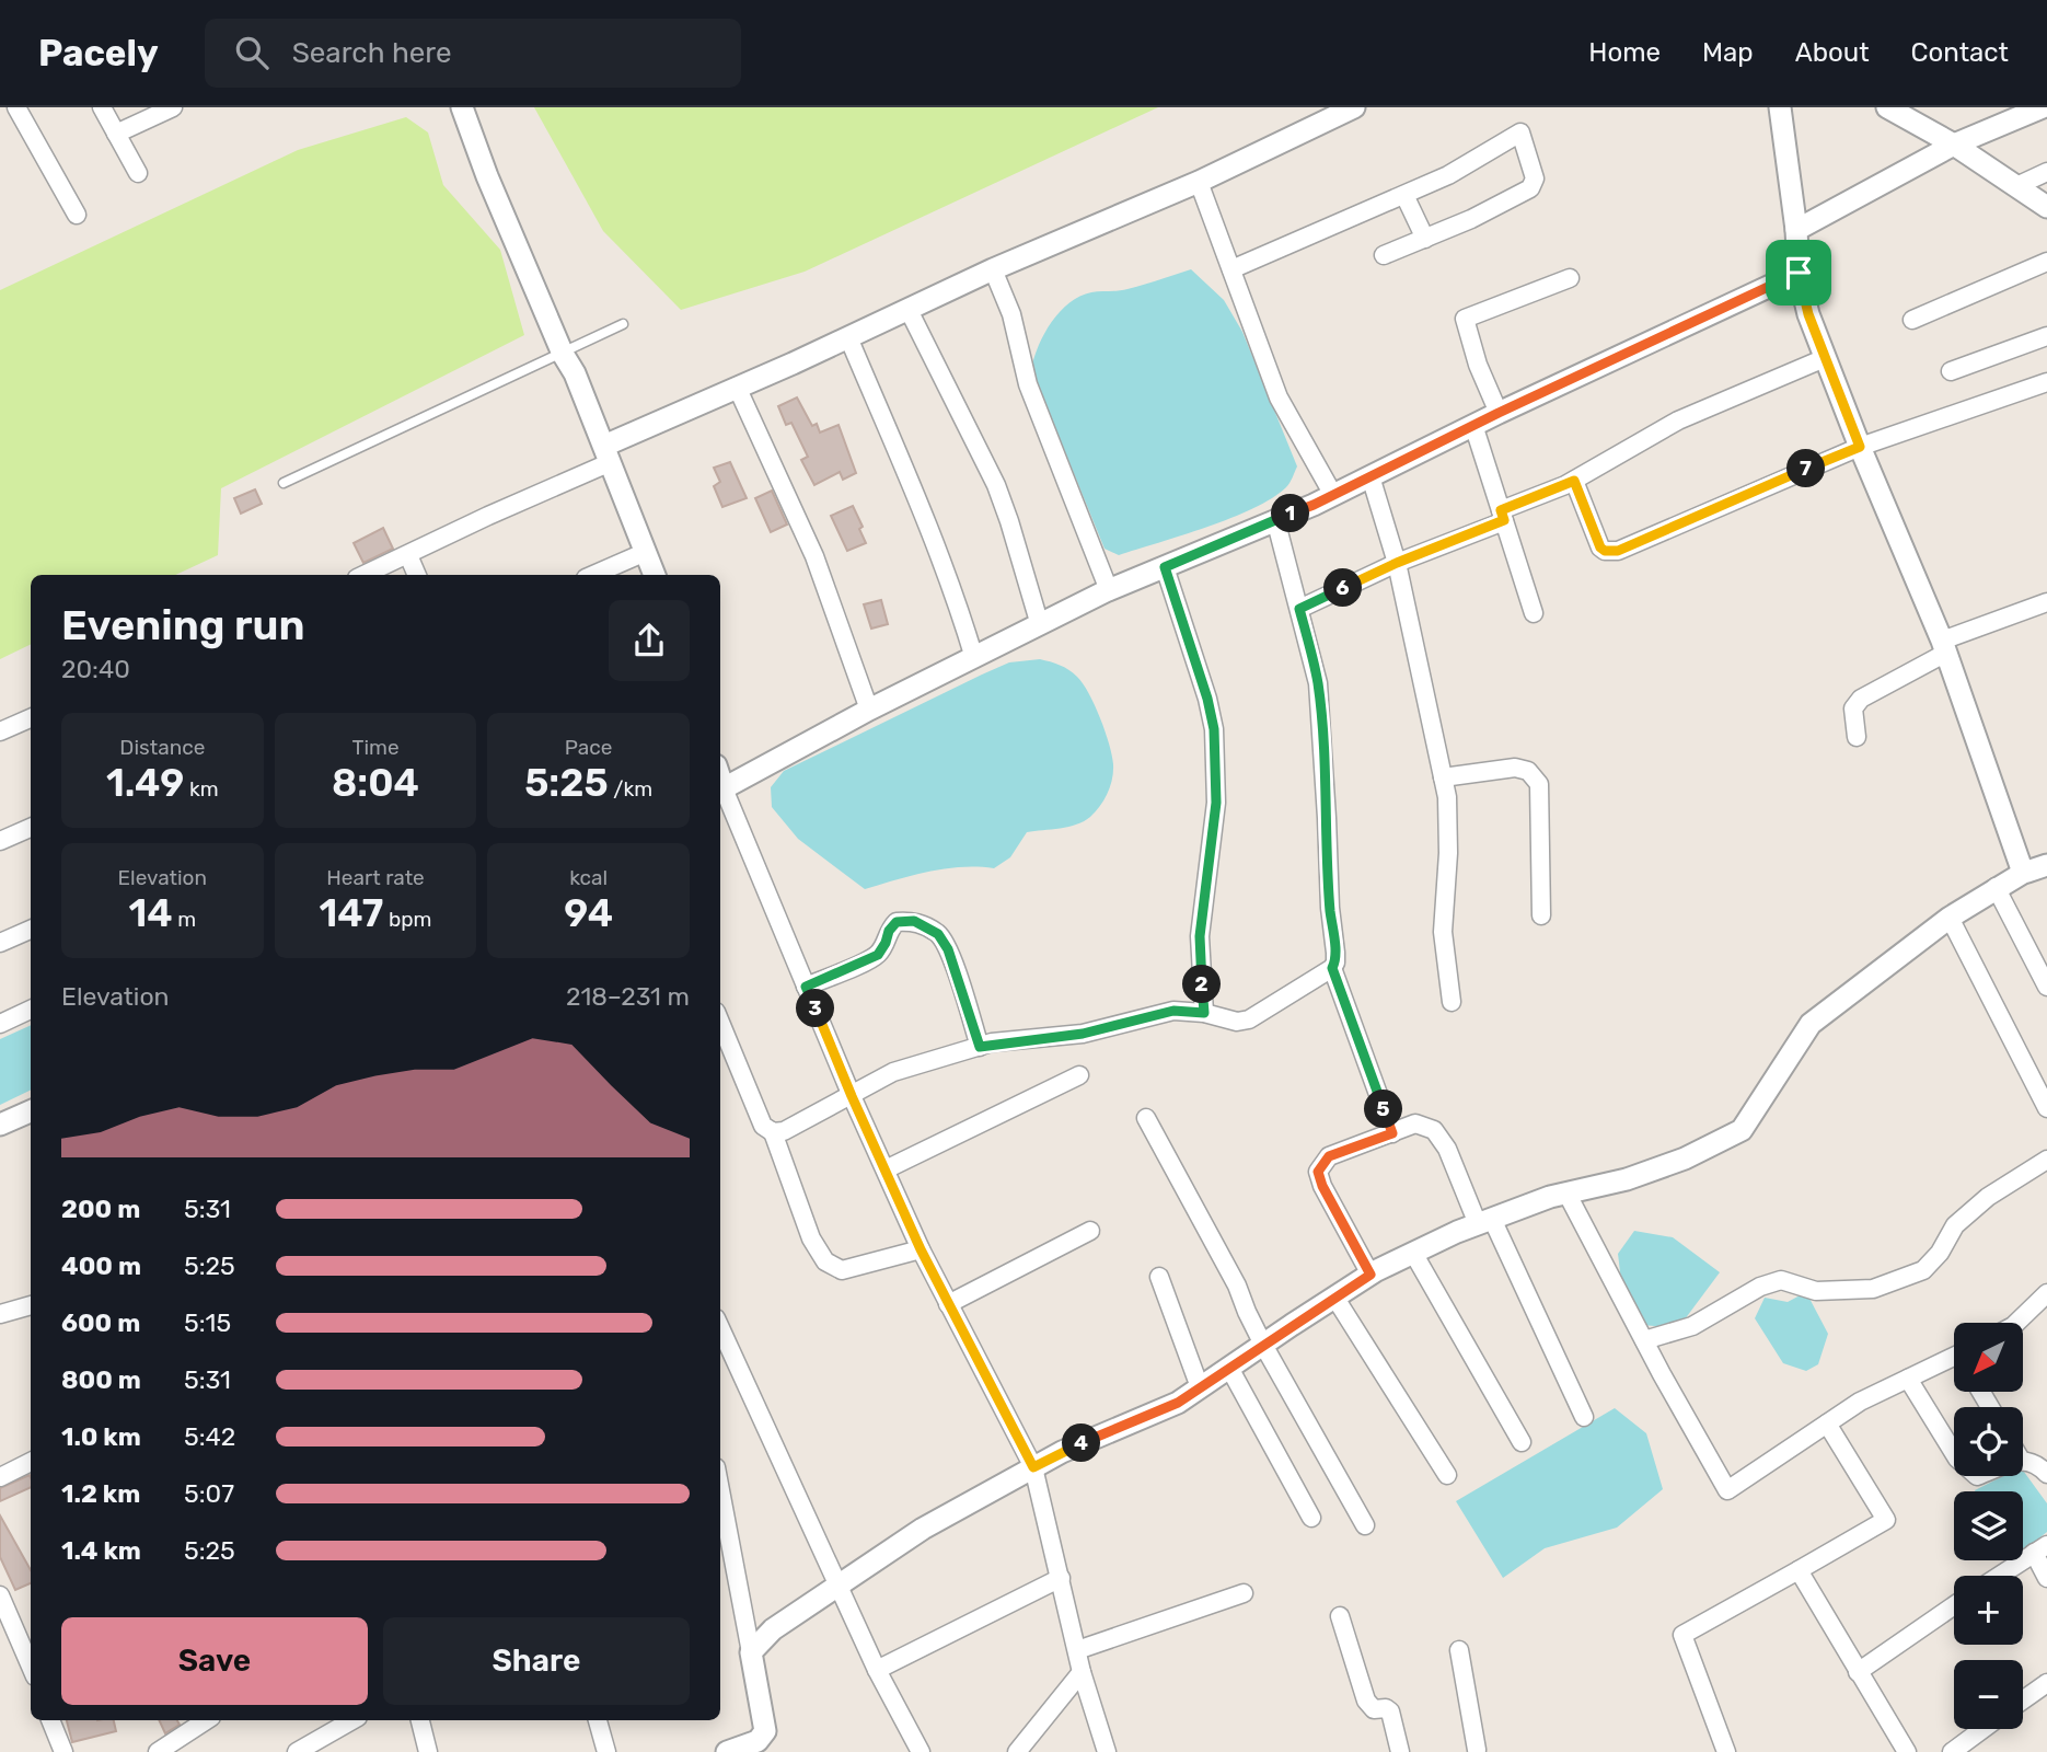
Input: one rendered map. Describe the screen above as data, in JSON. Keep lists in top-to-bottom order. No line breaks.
{"north":"bottom left","page":{"header":"Pacely","search":"Search here","nav":["Home","Map","About","Contact"],"pins":["7","1","6","2","3","5","4"],"heading":["Evening run","20:40"],"stats":[["Distance","1.49 km"],["Time","8:04"],["Pace","5:25 /km"],["Elevation","14 m"],["Heart rate","147 bpm"],["kcal","94"]],"chart":["Elevation","218–231 m"],"list":[{"name":"200 m","note":"5:31"},{"name":"400 m","note":"5:25"},{"name":"600 m","note":"5:15"},{"name":"800 m","note":"5:31"},{"name":"1.0 km","note":"5:42"},{"name":"1.2 km","note":"5:07"},{"name":"1.4 km","note":"5:25"}],"map_buttons":["+","−"],"buttons":["Save","Share"]}}
